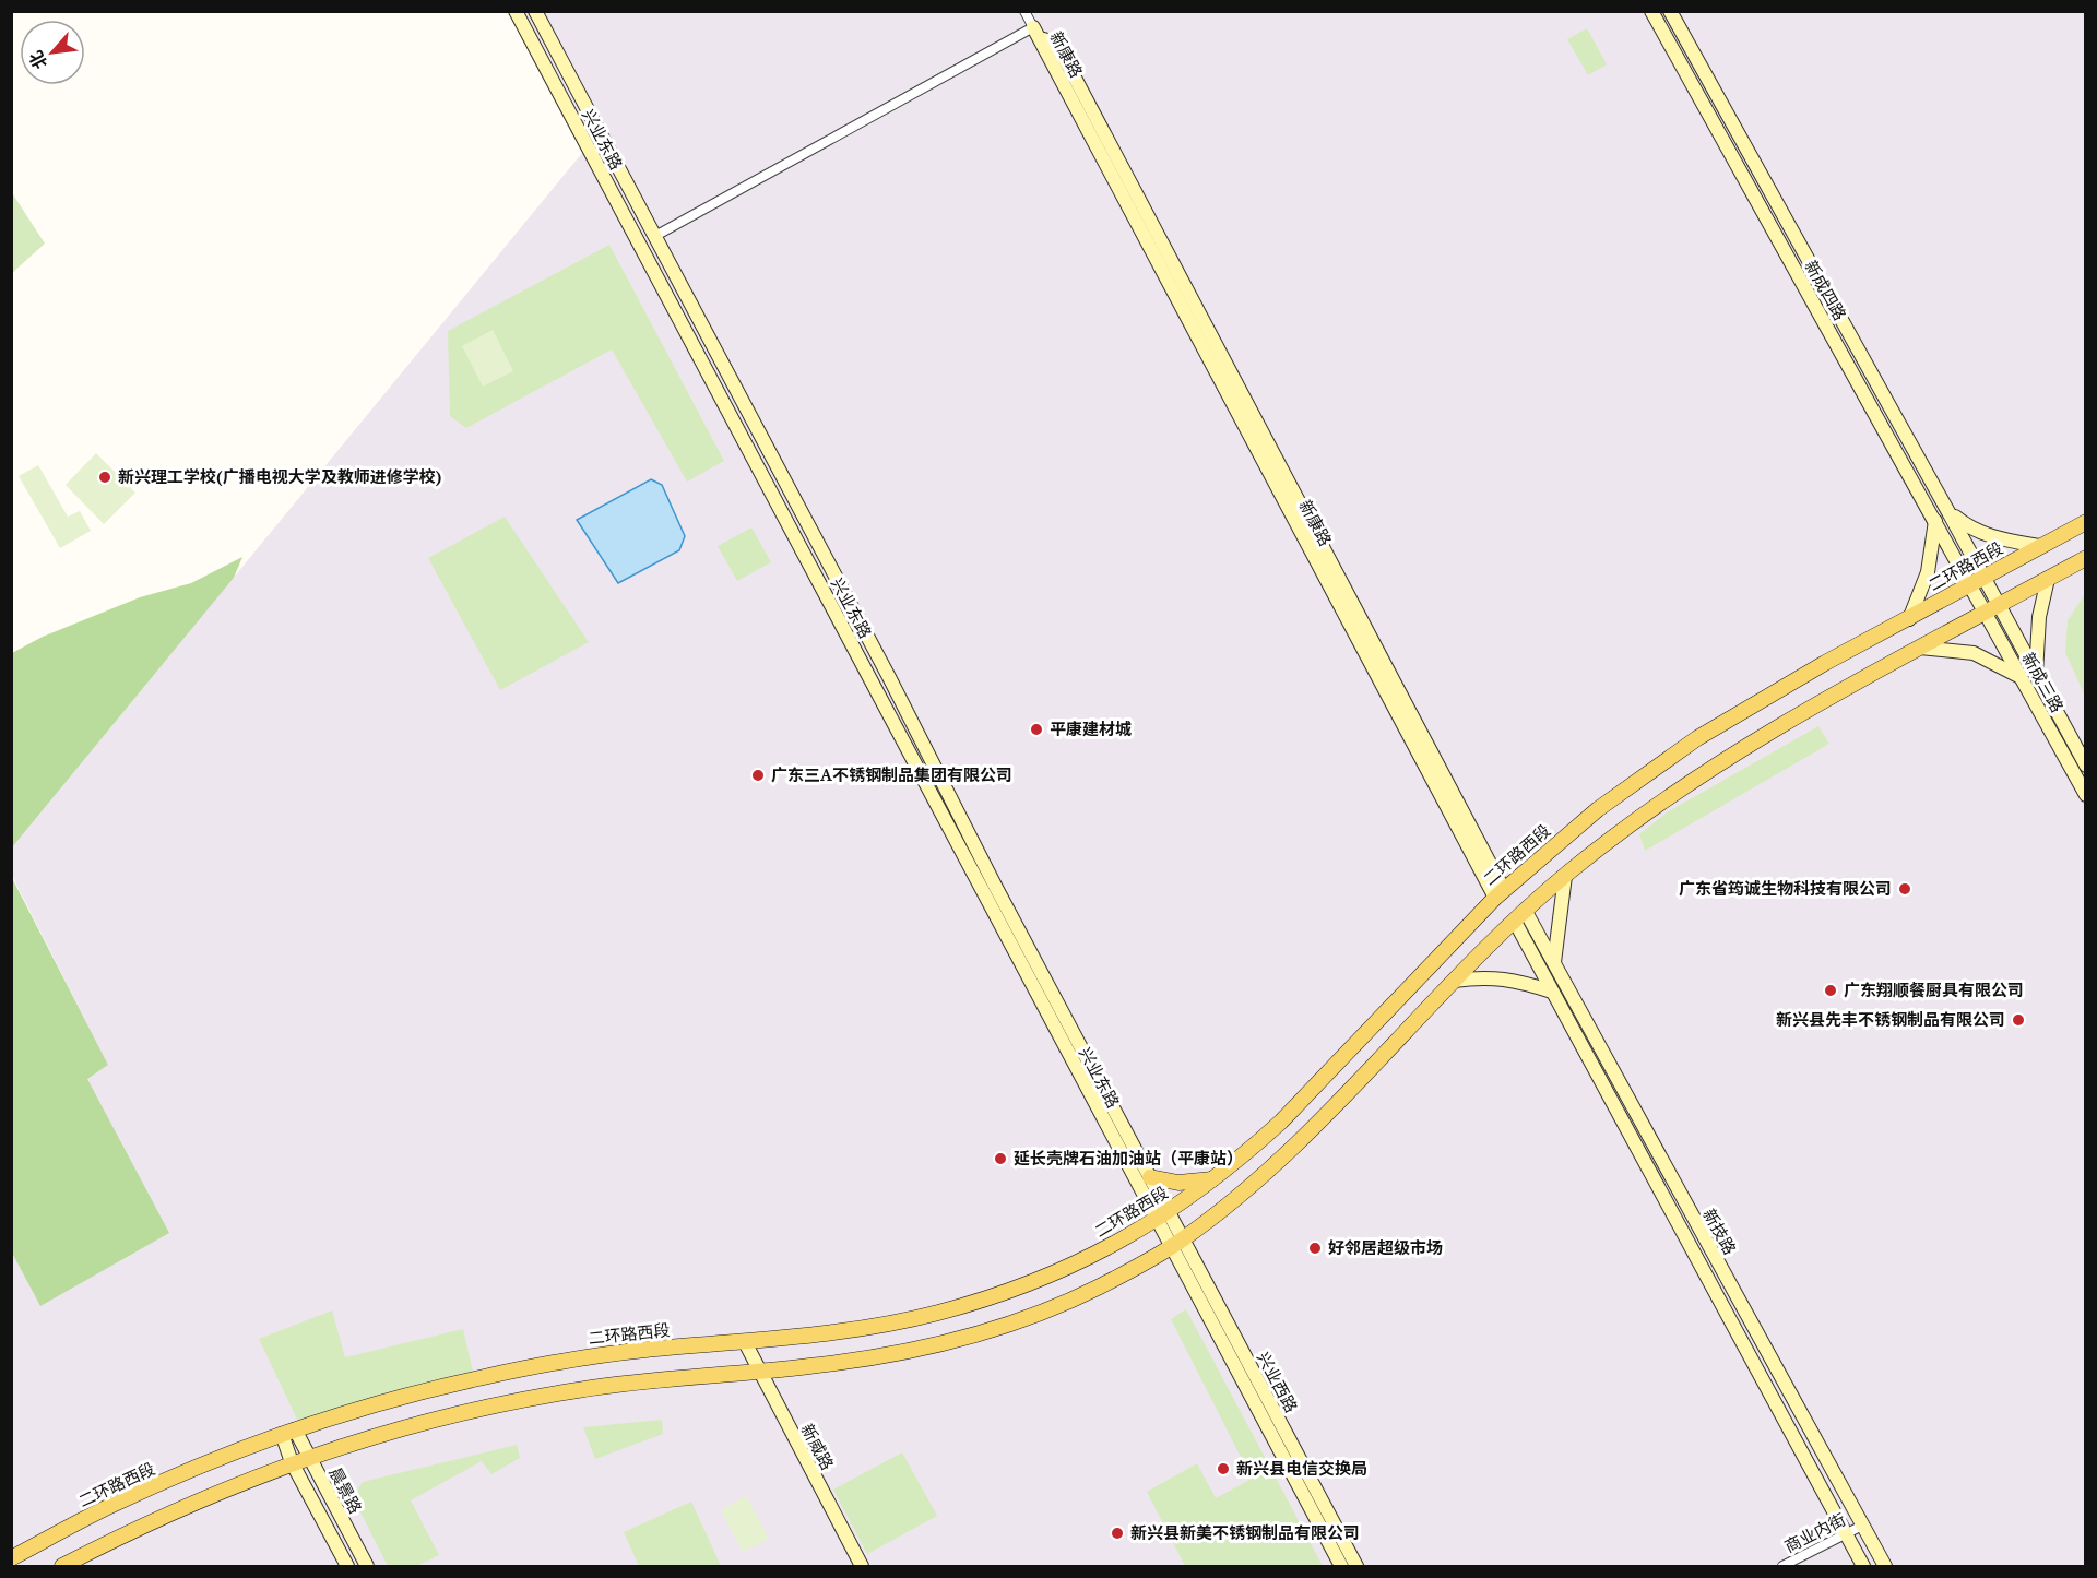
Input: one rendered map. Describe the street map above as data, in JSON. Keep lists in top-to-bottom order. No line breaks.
{"streets":{"main road":["二环路西段"],"street":["新康路","兴业东路","新成四路","新成三路","新技路","兴业西路","新威路","晨景路","商业内街"]},"crossings":[["新康路","二环路西段"],["兴业东路","二环路西段"],["兴业东路","兴业西路"],["新成四路","二环路西段"],["新成四路","新成三路"],["二环路西段","新成三路"],["二环路西段","兴业西路"],["二环路西段","新威路"],["二环路西段","晨景路"],["新技路","商业内街"]],"places":["新兴理工学校(广播电视大学及教师进修学校)","平康建材城","广东三A不锈钢制品集团有限公司","广东省筠诚生物科技有限公司","广东翔顺餐厨具有限公司","新兴县先丰不锈钢制品有限公司","延长壳牌石油加油站（平康站）","好邻居超级市场","新兴县电信交换局","新兴县新美不锈钢制品有限公司"],"north":"bottom left"}
